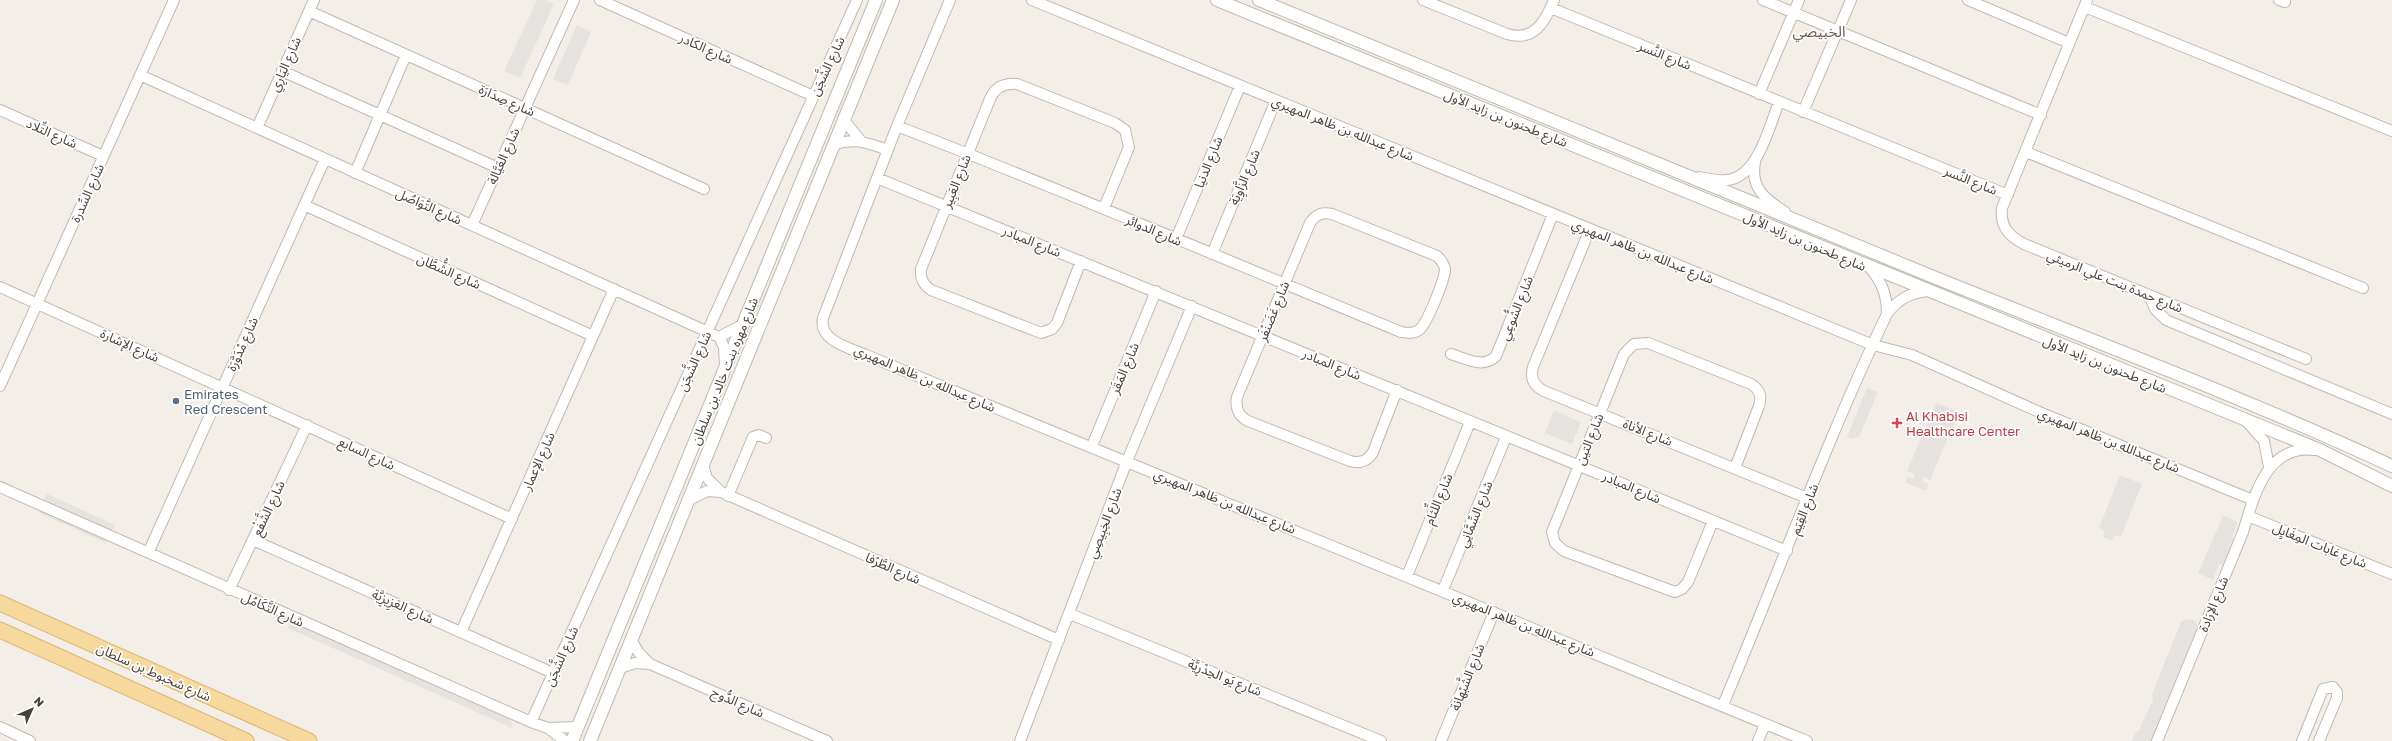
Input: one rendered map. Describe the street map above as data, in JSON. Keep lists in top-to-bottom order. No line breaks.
{"streets":{"main road":["شارع شخبوط بن سلطان"],"street":["شارع الكادر","شارع النَّسر","شارع اليَارِي","شارع الشَّجَن","شارع صِدَارَة","شارع طحنون بن زايد الأول","شارع عبدالله بن ظاهر المهيري","شارع التِّلاد","شارع العَيَّالة","شارع الدنيا","شارع الزَّاوِيَة","شارع العَبِير","شارع السِّدرة","شارع التَّوَاصُل","شارع الدوائر","شارع المبادر","شارع الشُّطَّان","شارع حمدة بنت علي الرميثي","شارع الشُّوعِي","شارع غَضَنْفَر","شارع مْدَوَّرَة","شارع الإشارة","شارع المَقَر","شارع مهره بنت خالد بن سلطان","شارع الأناة","شارع التين","شارع السابع","شارع الإعمار","شارع اللِّثام","شارع الشَّفْع","شارع القِيَم","شارع السِّمَّانِي","شارع الخِبِيصِي","شارع غابات المِغَايِل","شارع الطَّرْفا","شارع الإرَادة","شارع العَزِيزِيَّة","شارع التَّكَامُل","شارع يَو الحِدْرِيَّة","شارع الشَّبْهانة","شارع الدُّوح"]},"crossings":[["شارع الكادر","شارع الشَّجَن"],["شارع النَّسر","شارع حمدة بنت علي الرميثي"],["شارع اليَارِي","شارع صِدَارَة"],["شارع اليَارِي","شارع التَّوَاصُل"],["شارع الشَّجَن","شارع التَّوَاصُل"],["شارع الشَّجَن","شارع العَزِيزِيَّة"],["شارع الشَّجَن","شارع التَّكَامُل"],["شارع صِدَارَة","شارع العَيَّالة"],["شارع طحنون بن زايد الأول","شارع القِيَم"],["شارع طحنون بن زايد الأول","شارع الإرَادة"],["شارع عبدالله بن ظاهر المهيري","شارع الدنيا"],["شارع عبدالله بن ظاهر المهيري","شارع الزَّاوِيَة"],["شارع عبدالله بن ظاهر المهيري","شارع الدوائر"],["شارع عبدالله بن ظاهر المهيري","شارع المبادر"],["شارع عبدالله بن ظاهر المهيري","شارع الشُّوعِي"],["شارع عبدالله بن ظاهر المهيري","شارع المَقَر"],["شارع عبدالله بن ظاهر المهيري","شارع الأناة"],["شارع عبدالله بن ظاهر المهيري","شارع اللِّثام"],["شارع عبدالله بن ظاهر المهيري","شارع القِيَم"],["شارع عبدالله بن ظاهر المهيري","شارع السِّمَّانِي"],["شارع عبدالله بن ظاهر المهيري","شارع الخِبِيصِي"],["شارع عبدالله بن ظاهر المهيري","شارع الإرَادة"],["شارع عبدالله بن ظاهر المهيري","شارع الشَّبْهانة"],["شارع التِّلاد","شارع السِّدرة"],["شارع العَيَّالة","شارع التَّوَاصُل"],["شارع الدنيا","شارع الدوائر"],["شارع الزَّاوِيَة","شارع الدوائر"],["شارع العَبِير","شارع الدوائر"],["شارع العَبِير","شارع المبادر"],["شارع السِّدرة","شارع التَّوَاصُل"],["شارع السِّدرة","شارع الإشارة"],["شارع التَّوَاصُل","شارع مْدَوَّرَة"],["شارع التَّوَاصُل","شارع الإعمار"],["شارع الدوائر","شارع غَضَنْفَر"],["شارع المبادر","شارع غَضَنْفَر"],["شارع المبادر","شارع المَقَر"],["شارع المبادر","شارع التين"],["شارع المبادر","شارع اللِّثام"],["شارع المبادر","شارع القِيَم"],["شارع المبادر","شارع السِّمَّانِي"],["شارع المبادر","شارع الخِبِيصِي"],["شارع الشُّطَّان","شارع مْدَوَّرَة"],["شارع الشُّطَّان","شارع الإعمار"],["شارع مْدَوَّرَة","شارع الإشارة"],["شارع مْدَوَّرَة","شارع السابع"],["شارع مْدَوَّرَة","شارع التَّكَامُل"],["شارع الإشارة","شارع السابع"],["شارع مهره بنت خالد بن سلطان","شارع الطَّرْفا"],["شارع مهره بنت خالد بن سلطان","شارع التَّكَامُل"],["شارع مهره بنت خالد بن سلطان","شارع الدُّوح"],["شارع الأناة","شارع التين"],["شارع الأناة","شارع القِيَم"],["شارع السابع","شارع الإعمار"],["شارع السابع","شارع الشَّفْع"],["شارع الإعمار","شارع العَزِيزِيَّة"],["شارع الشَّفْع","شارع العَزِيزِيَّة"],["شارع الشَّفْع","شارع التَّكَامُل"],["شارع الخِبِيصِي","شارع الطَّرْفا"],["شارع الخِبِيصِي","شارع يَو الحِدْرِيَّة"],["شارع غابات المِغَايِل","شارع الإرَادة"]],"districts":["الخبيصي"],"places":{"other":["Emirates Red Crescent"],"health":["Al Khabisi Healthcare Center"]},"north":"top right"}
